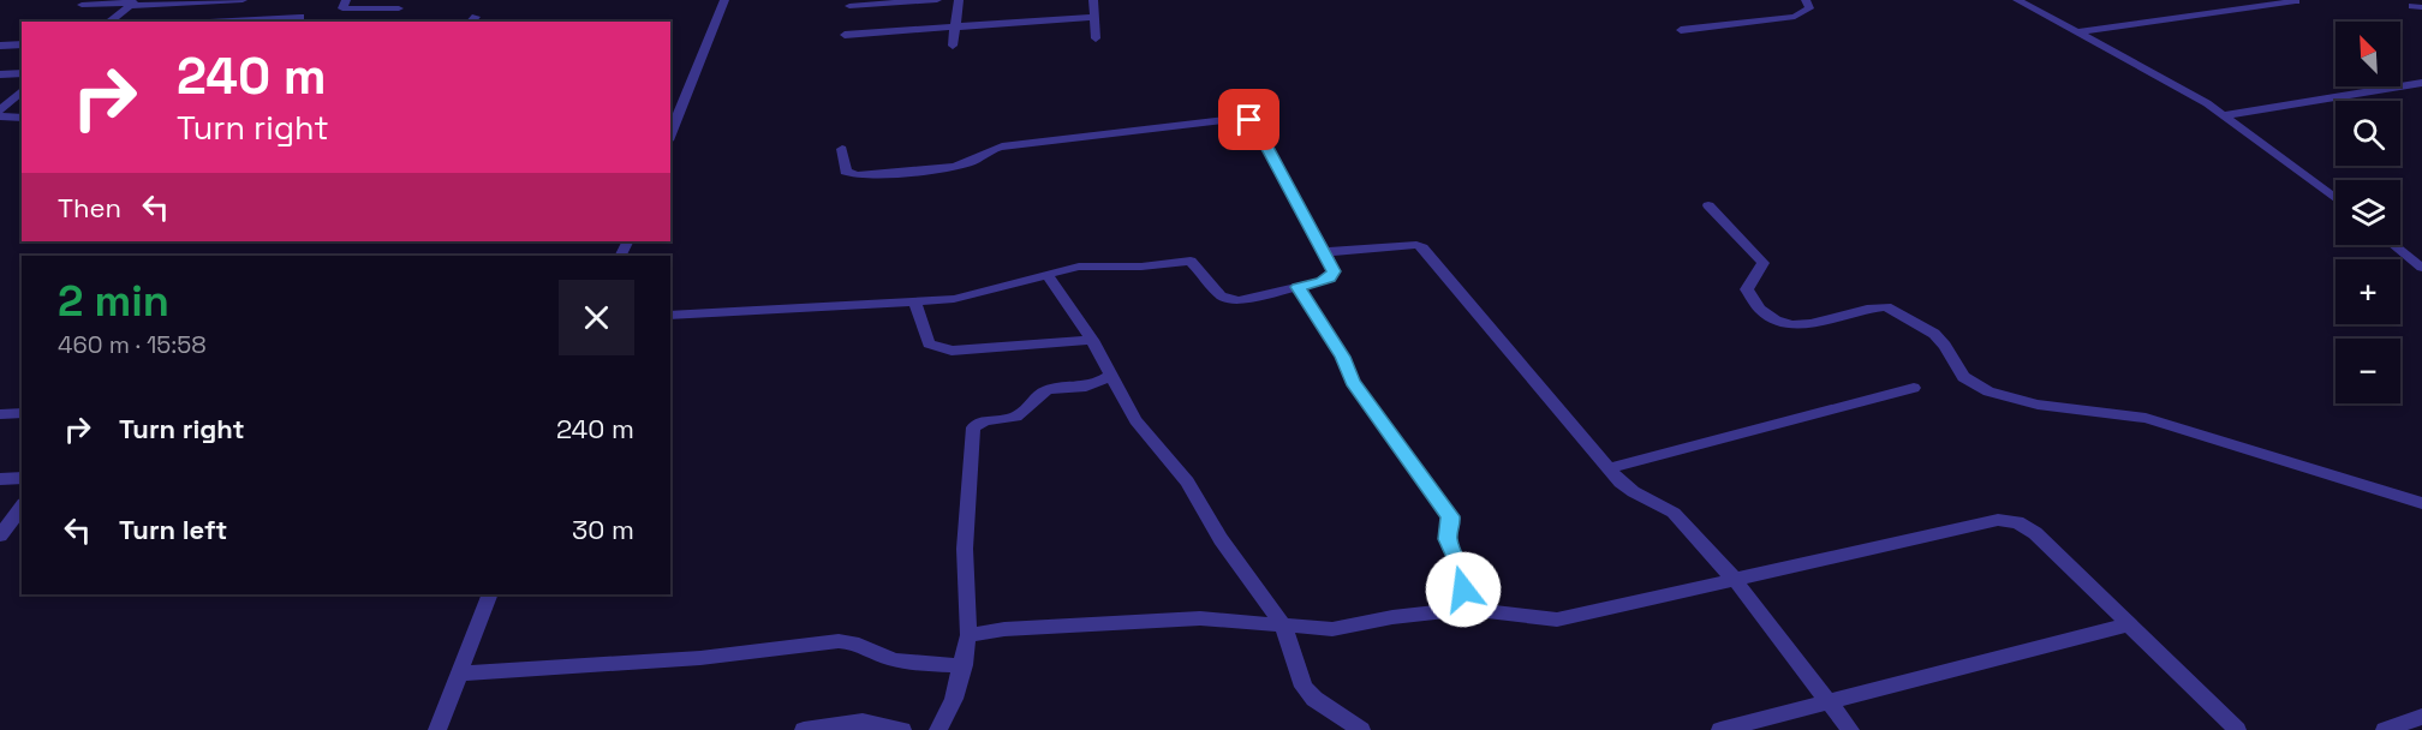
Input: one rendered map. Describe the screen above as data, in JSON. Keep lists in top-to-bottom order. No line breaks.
{"north":"top left","page":{"map_buttons":["+","−"],"turn":["240 m","Turn right"],"then":"Then","heading":["2 min","460 m · 15:58"],"list":[{"name":"Turn right","value":"240 m"},{"name":"Turn left","value":"30 m"}]}}
